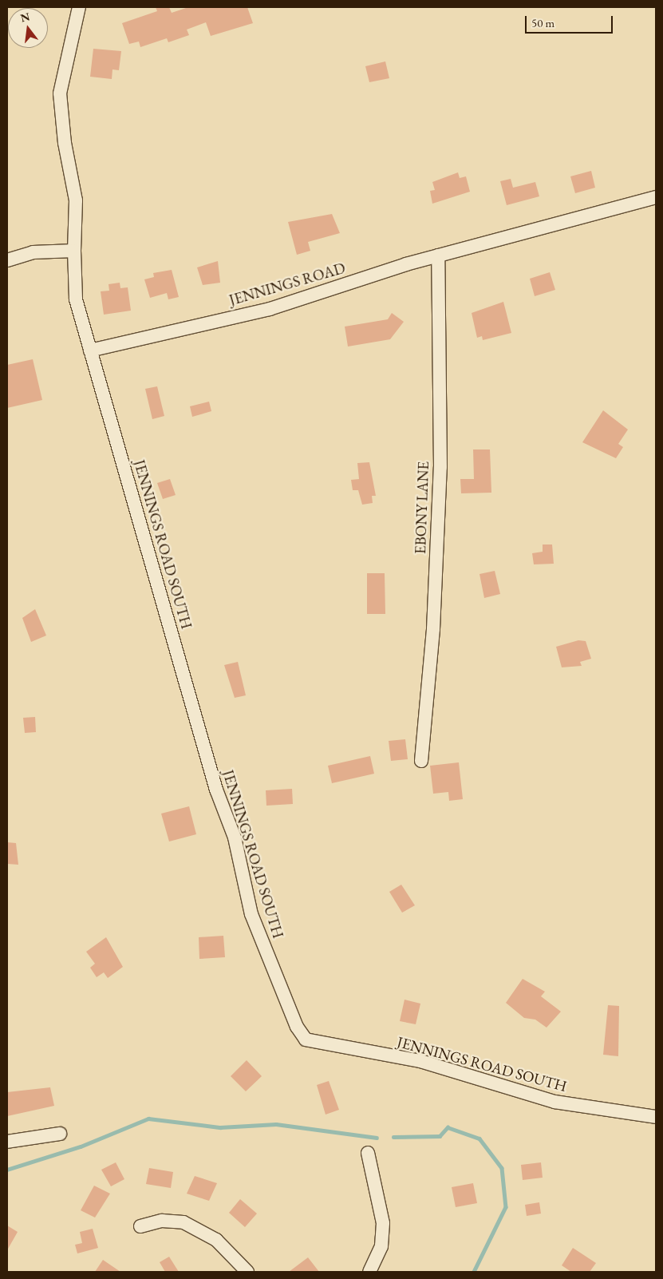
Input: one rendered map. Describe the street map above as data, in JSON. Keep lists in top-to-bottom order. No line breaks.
{"streets":{"street":["JENNINGS ROAD","EBONY LANE","JENNINGS ROAD SOUTH"]},"crossings":[["JENNINGS ROAD","EBONY LANE"],["JENNINGS ROAD","JENNINGS ROAD SOUTH"]],"scale_bar":"50 m","north":"top"}
